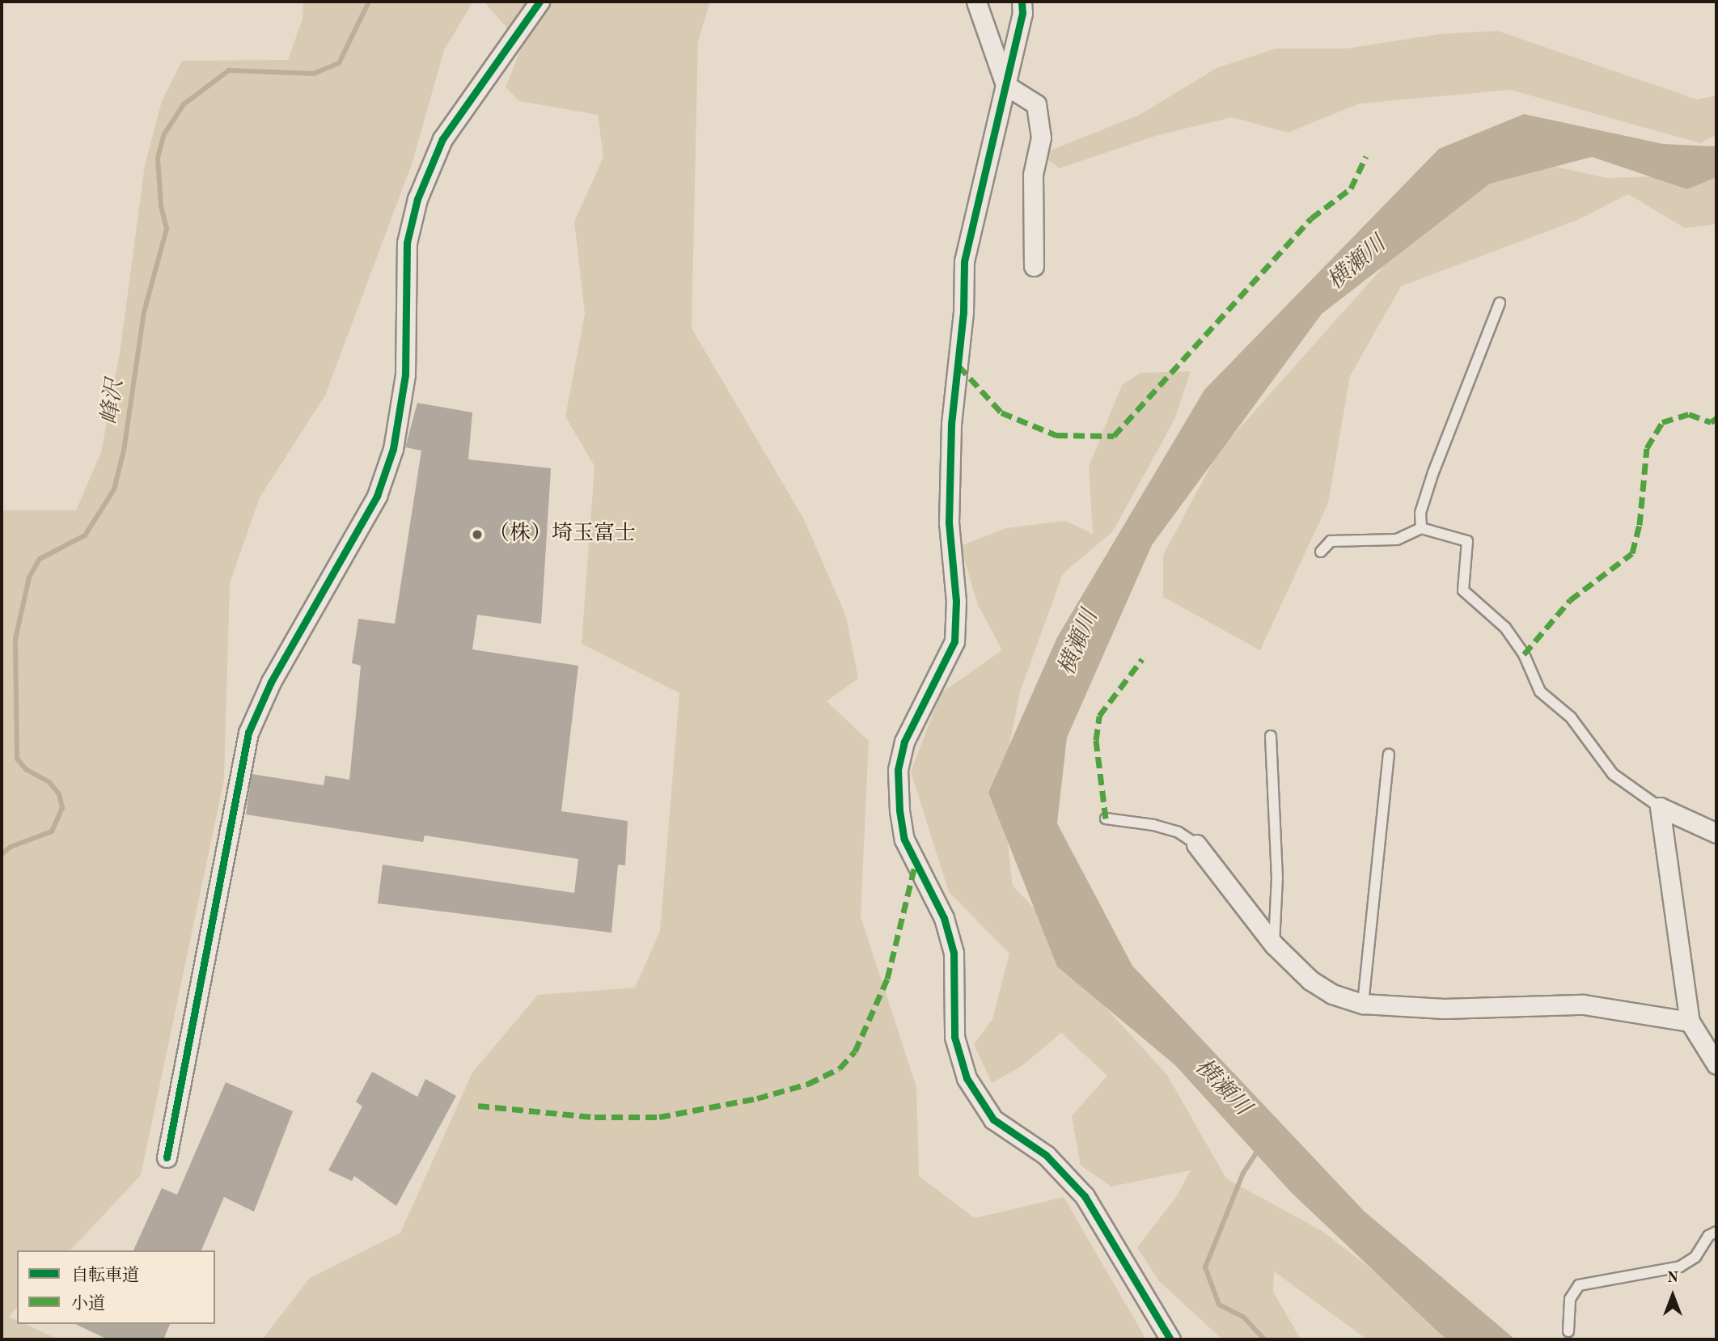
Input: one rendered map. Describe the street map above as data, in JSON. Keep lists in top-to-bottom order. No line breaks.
{"water":["横瀬川","峰沢"],"places":["（株）埼玉富士"],"legend":["自転車道","小道"],"north":"top"}
